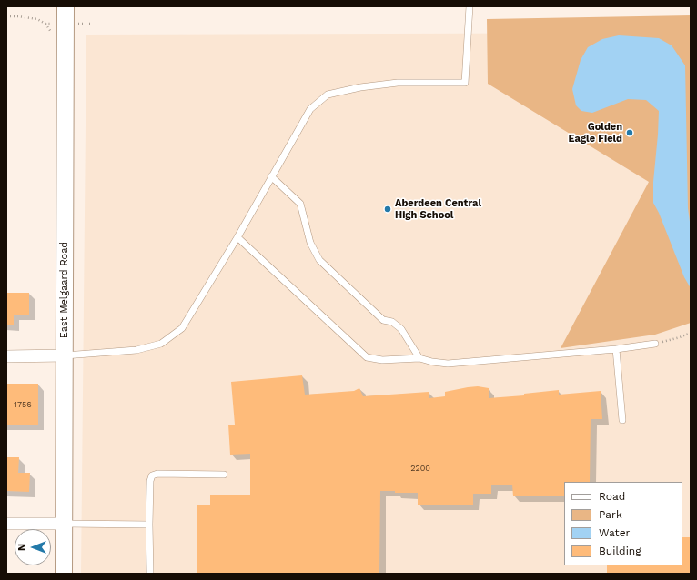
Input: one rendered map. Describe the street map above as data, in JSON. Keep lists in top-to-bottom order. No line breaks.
{"streets":{"main road":["East Melgaard Road"]},"places":["Golden Eagle Field","Aberdeen Central High School"],"house_numbers":["1756","2200"],"legend":["Road","Park","Water","Building"],"north":"left"}
